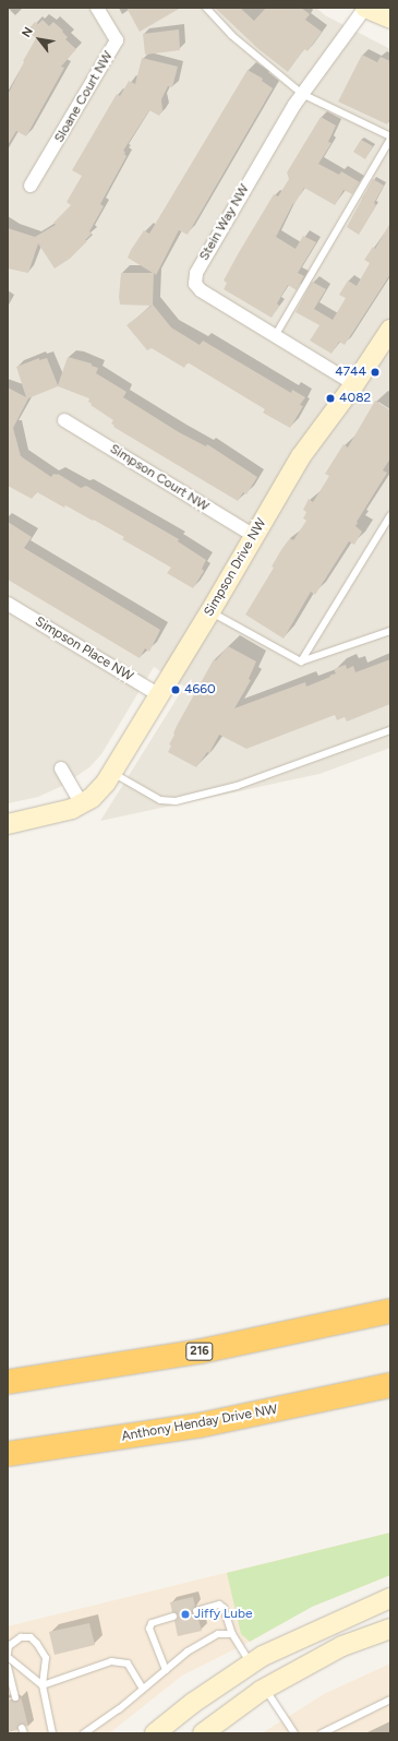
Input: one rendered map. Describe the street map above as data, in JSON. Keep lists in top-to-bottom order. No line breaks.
{"streets":{"highway":["216","Anthony Henday Drive NW"],"street":["Sloane Court NW","Stein Way NW","Simpson Court NW","Simpson Drive NW","Simpson Place NW"]},"crossings":[["Stein Way NW","Simpson Drive NW"],["Simpson Court NW","Simpson Drive NW"],["Simpson Drive NW","Simpson Place NW"]],"places":["4744","4082","4660","Jiffy Lube"],"north":"top left"}
